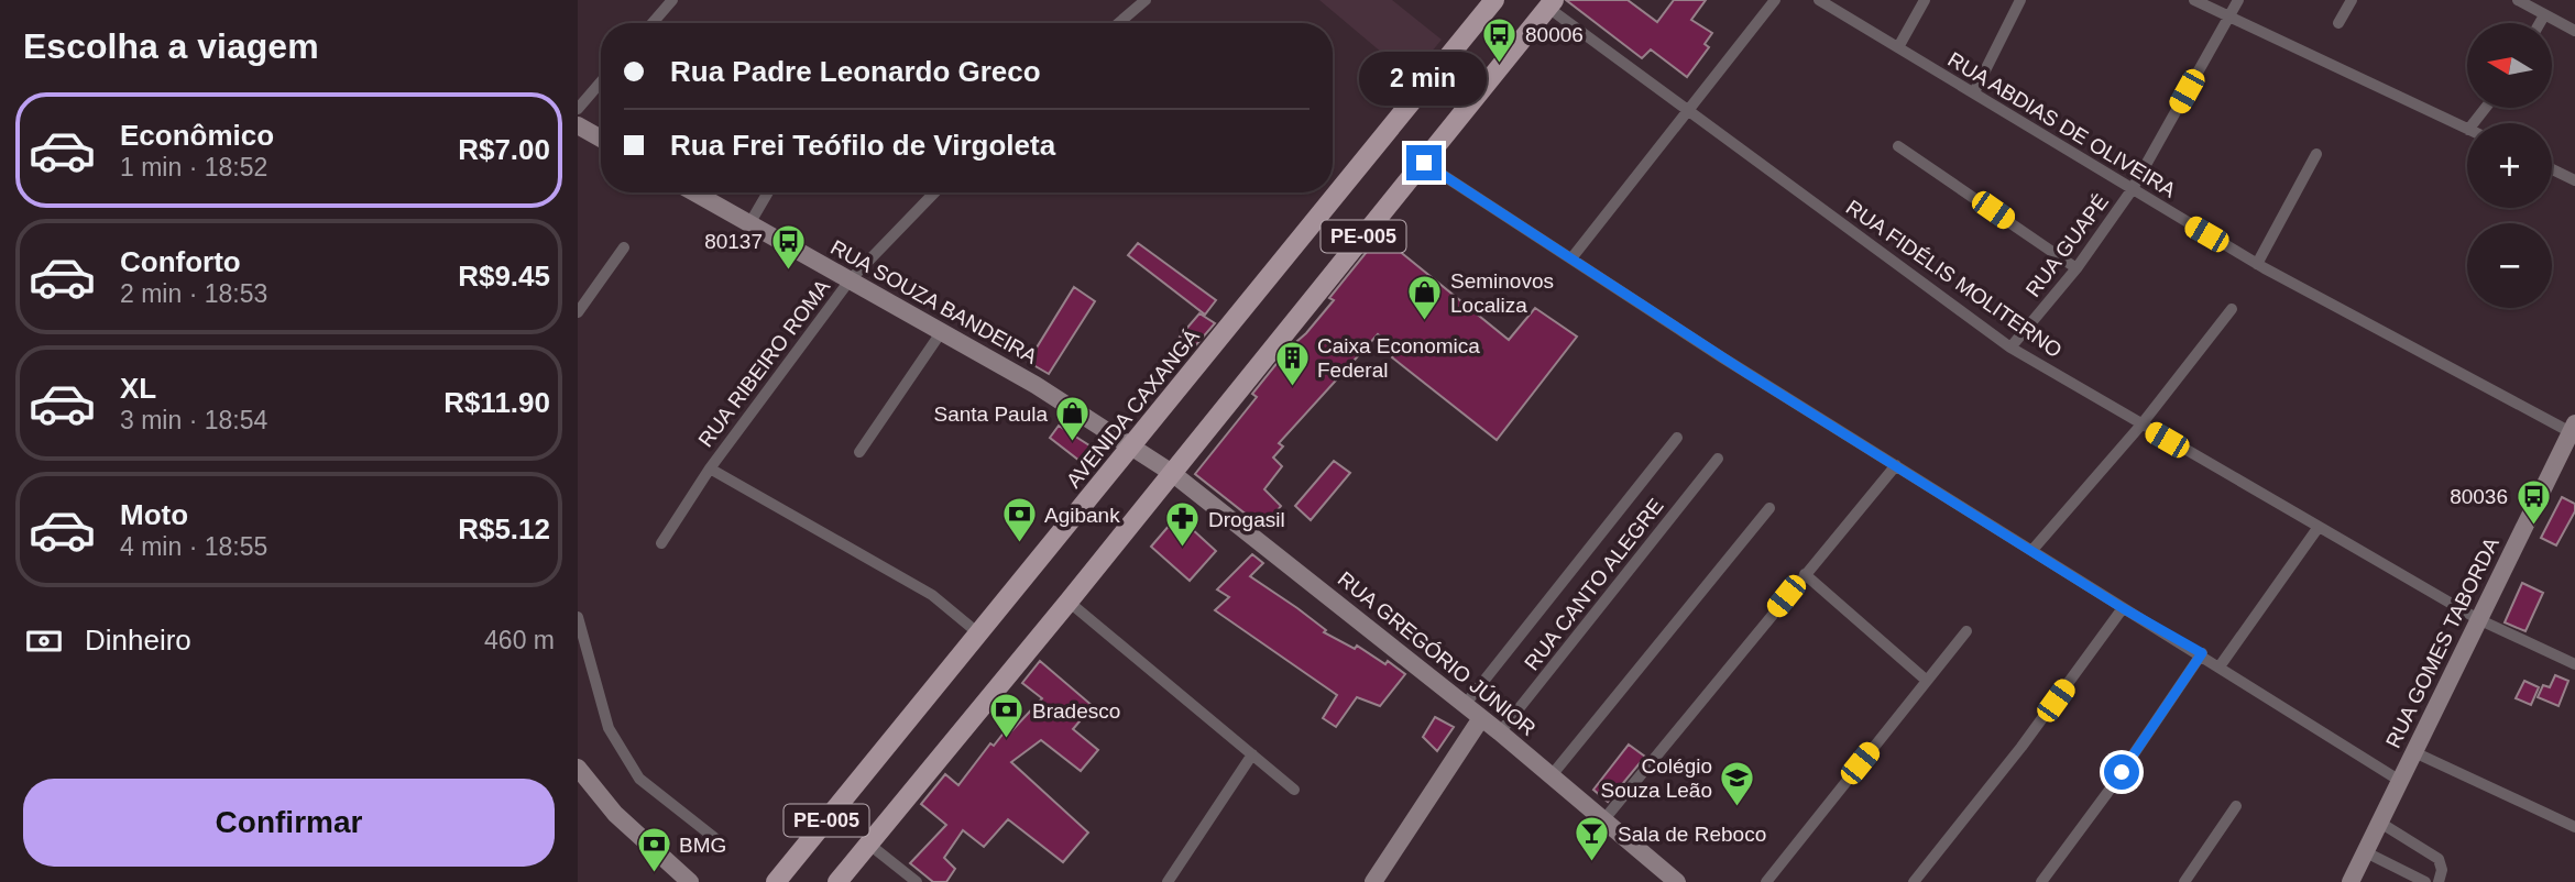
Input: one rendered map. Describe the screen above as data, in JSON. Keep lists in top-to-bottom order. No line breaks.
{"streets":{"main road":["PE-005","RUA SOUZA BANDEIRA","AVENIDA CAXANGÁ","RUA GOMES TABORDA","RUA GREGÓRIO JÚNIOR"],"street":["RUA ABDIAS DE OLIVEIRA","RUA GUAPÉ","RUA FIDÉLIS MOLITERNO","RUA RIBEIRO ROMA","RUA CANTO ALEGRE"]},"crossings":[["RUA ABDIAS DE OLIVEIRA","RUA GUAPÉ"],["RUA ABDIAS DE OLIVEIRA","RUA GOMES TABORDA"],["PE-005","RUA FIDÉLIS MOLITERNO"],["PE-005","RUA SOUZA BANDEIRA"],["PE-005","RUA GREGÓRIO JÚNIOR"],["RUA GUAPÉ","RUA FIDÉLIS MOLITERNO"],["RUA FIDÉLIS MOLITERNO","RUA GOMES TABORDA"],["RUA SOUZA BANDEIRA","RUA RIBEIRO ROMA"],["RUA SOUZA BANDEIRA","AVENIDA CAXANGÁ"],["RUA SOUZA BANDEIRA","RUA GREGÓRIO JÚNIOR"],["RUA CANTO ALEGRE","RUA GREGÓRIO JÚNIOR"]],"places":{"bus stop":["80006","80137","80036"],"shop":["Seminovos Localiza","Santa Paula"],"building":["Caixa Economica Federal"],"bank":["Agibank","Bradesco","BMG"],"pharmacy":["Drogasil"],"school or university":["Colégio Souza Leão"],"bar":["Sala de Reboco"]},"north":"left","page":{"heading":"Escolha a viagem","map_buttons":["+","−"],"banner":["Rua Padre Leonardo Greco","Rua Frei Teófilo de Virgoleta"],"bubble":"2 min","list":[{"name":"Econômico","note":"1 min · 18:52","value":"R$7.00"},{"name":"Conforto","note":"2 min · 18:53","value":"R$9.45"},{"name":"XL","note":"3 min · 18:54","value":"R$11.90"},{"name":"Moto","note":"4 min · 18:55","value":"R$5.12"}],"pay":["Dinheiro","460 m"],"buttons":"Confirmar"}}
